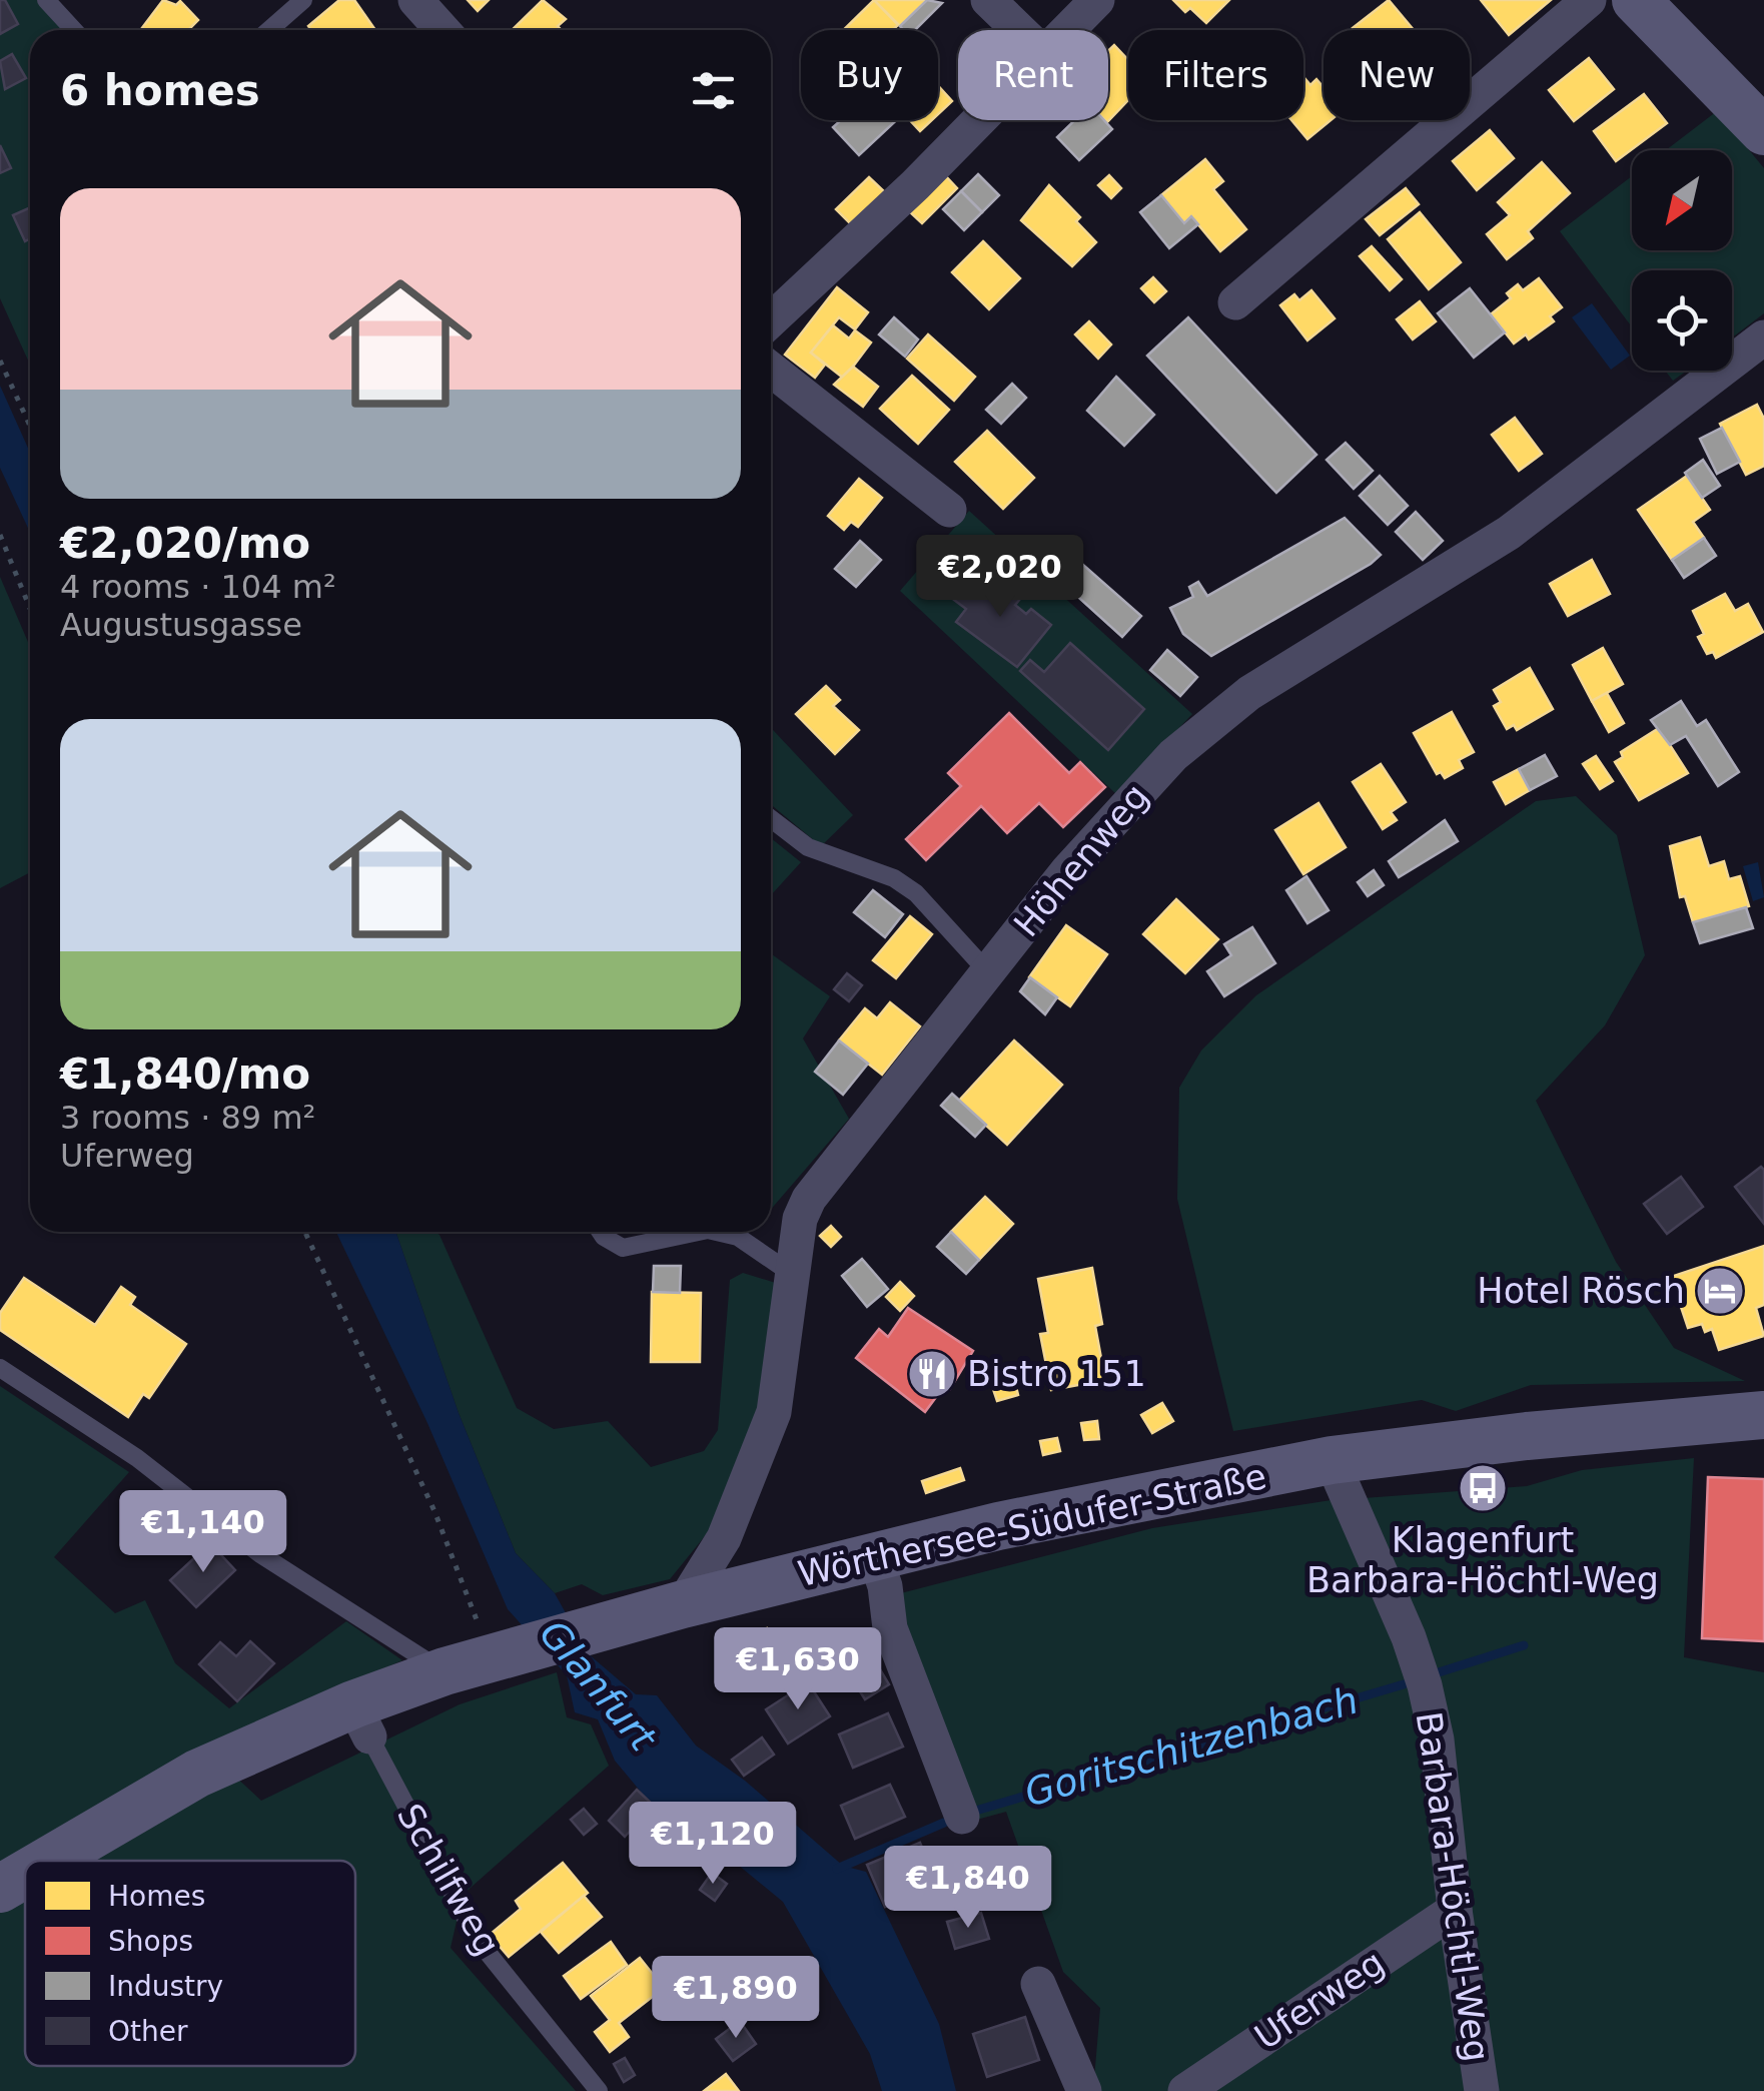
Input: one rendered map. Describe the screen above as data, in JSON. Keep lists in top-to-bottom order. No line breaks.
{"streets":{"main road":["Wörthersee-Südufer-Straße"],"street":["Höhenweg","Barbara-Höchtl-Weg","Uferweg"],"lane":["Schilfweg"]},"crossings":[["Höhenweg","Wörthersee-Südufer-Straße"],["Wörthersee-Südufer-Straße","Schilfweg"],["Wörthersee-Südufer-Straße","Barbara-Höchtl-Weg"],["Barbara-Höchtl-Weg","Uferweg"]],"water":["Glanfurt","Goritschitzenbach"],"places":{"hotel":["Hotel Rösch"],"restaurant":["Bistro 151"],"bus stop":["Klagenfurt Barbara-Höchtl-Weg"]},"legend":["Homes","Shops","Industry","Other"],"north":"bottom left","page":{"chip":["Buy","Rent","Filters","New"],"heading":"6 homes","list":[{"name":"€2,020/mo","note":"4 rooms · 104 m² · Augustusgasse"},{"name":"€1,840/mo","note":"3 rooms · 89 m² · Uferweg"}],"price":["€2,020","€1,140","€1,630","€1,120","€1,840","€1,890"]}}
